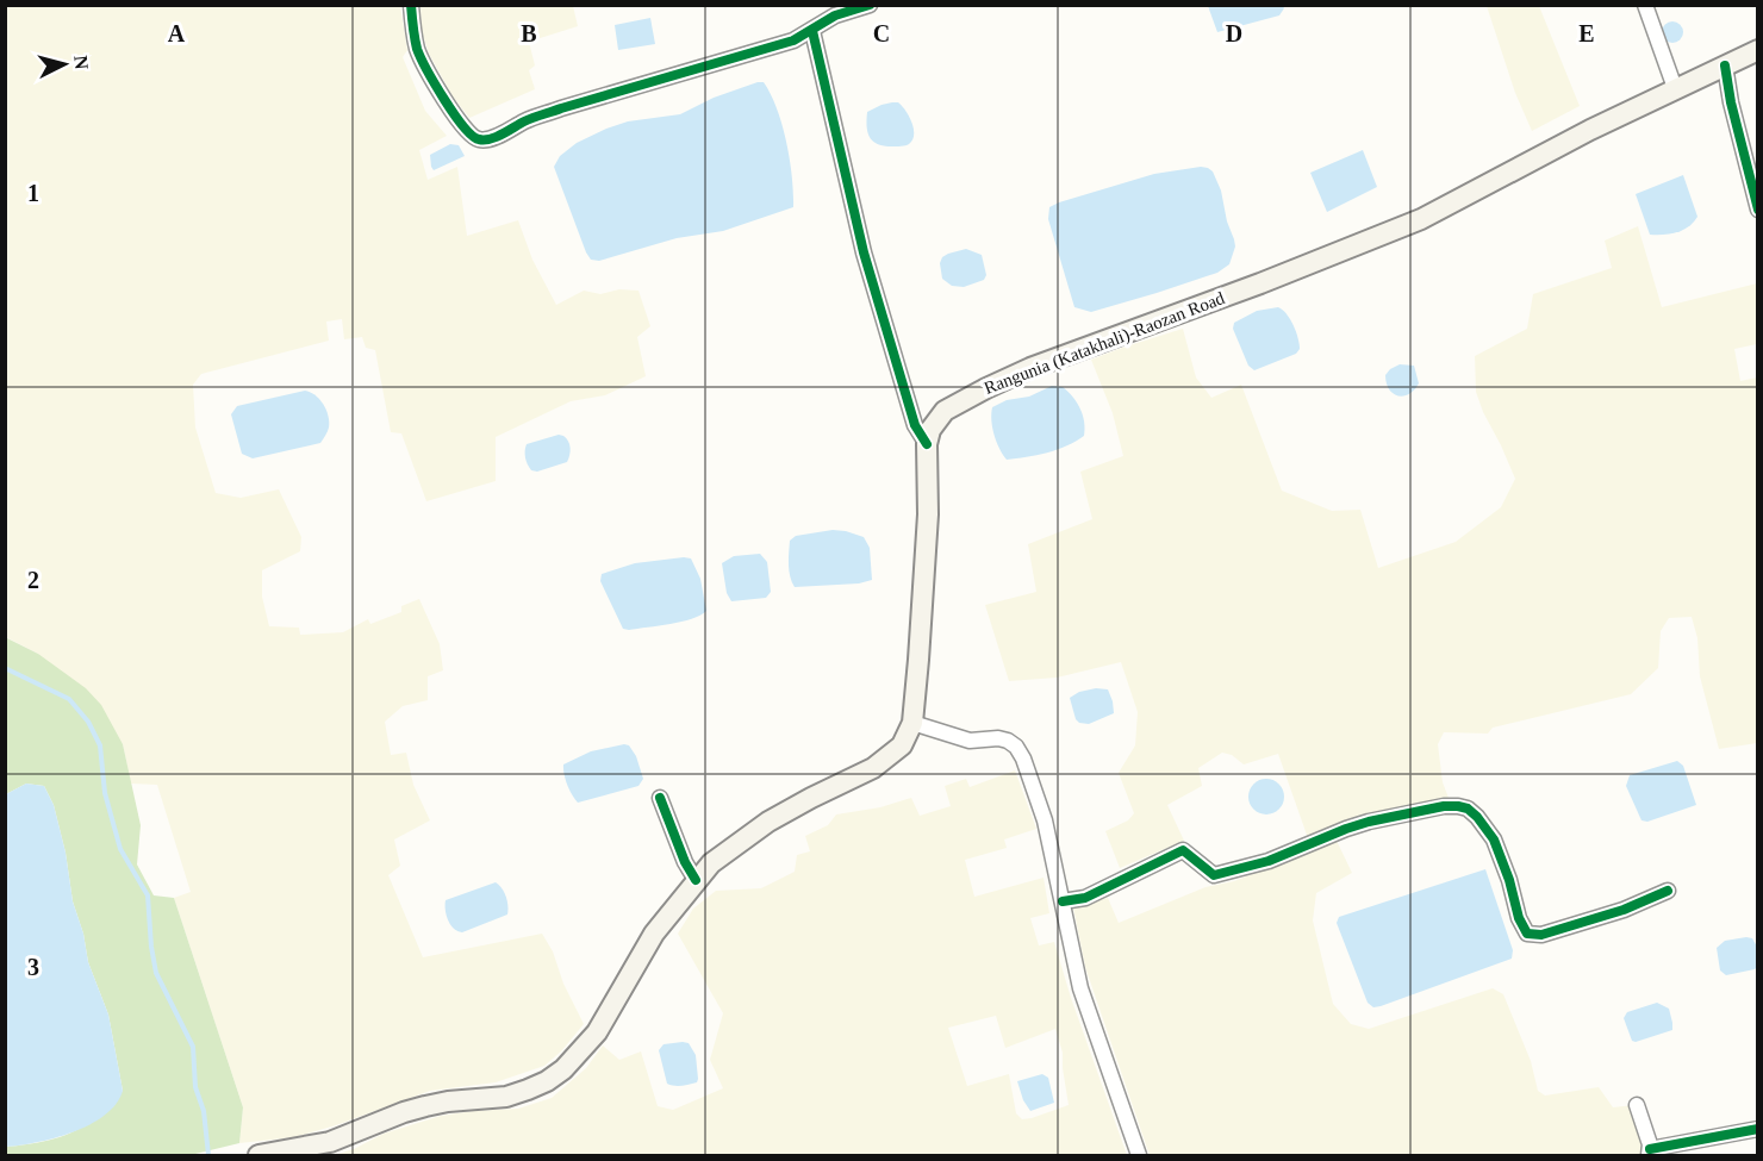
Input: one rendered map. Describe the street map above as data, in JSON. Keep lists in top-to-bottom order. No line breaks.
{"streets":{"main road":["Rangunia (Katakhali)-Raozan Road"]},"north":"right","grid":{"columns":["A","B","C","D","E"],"rows":["1","2","3"]}}
